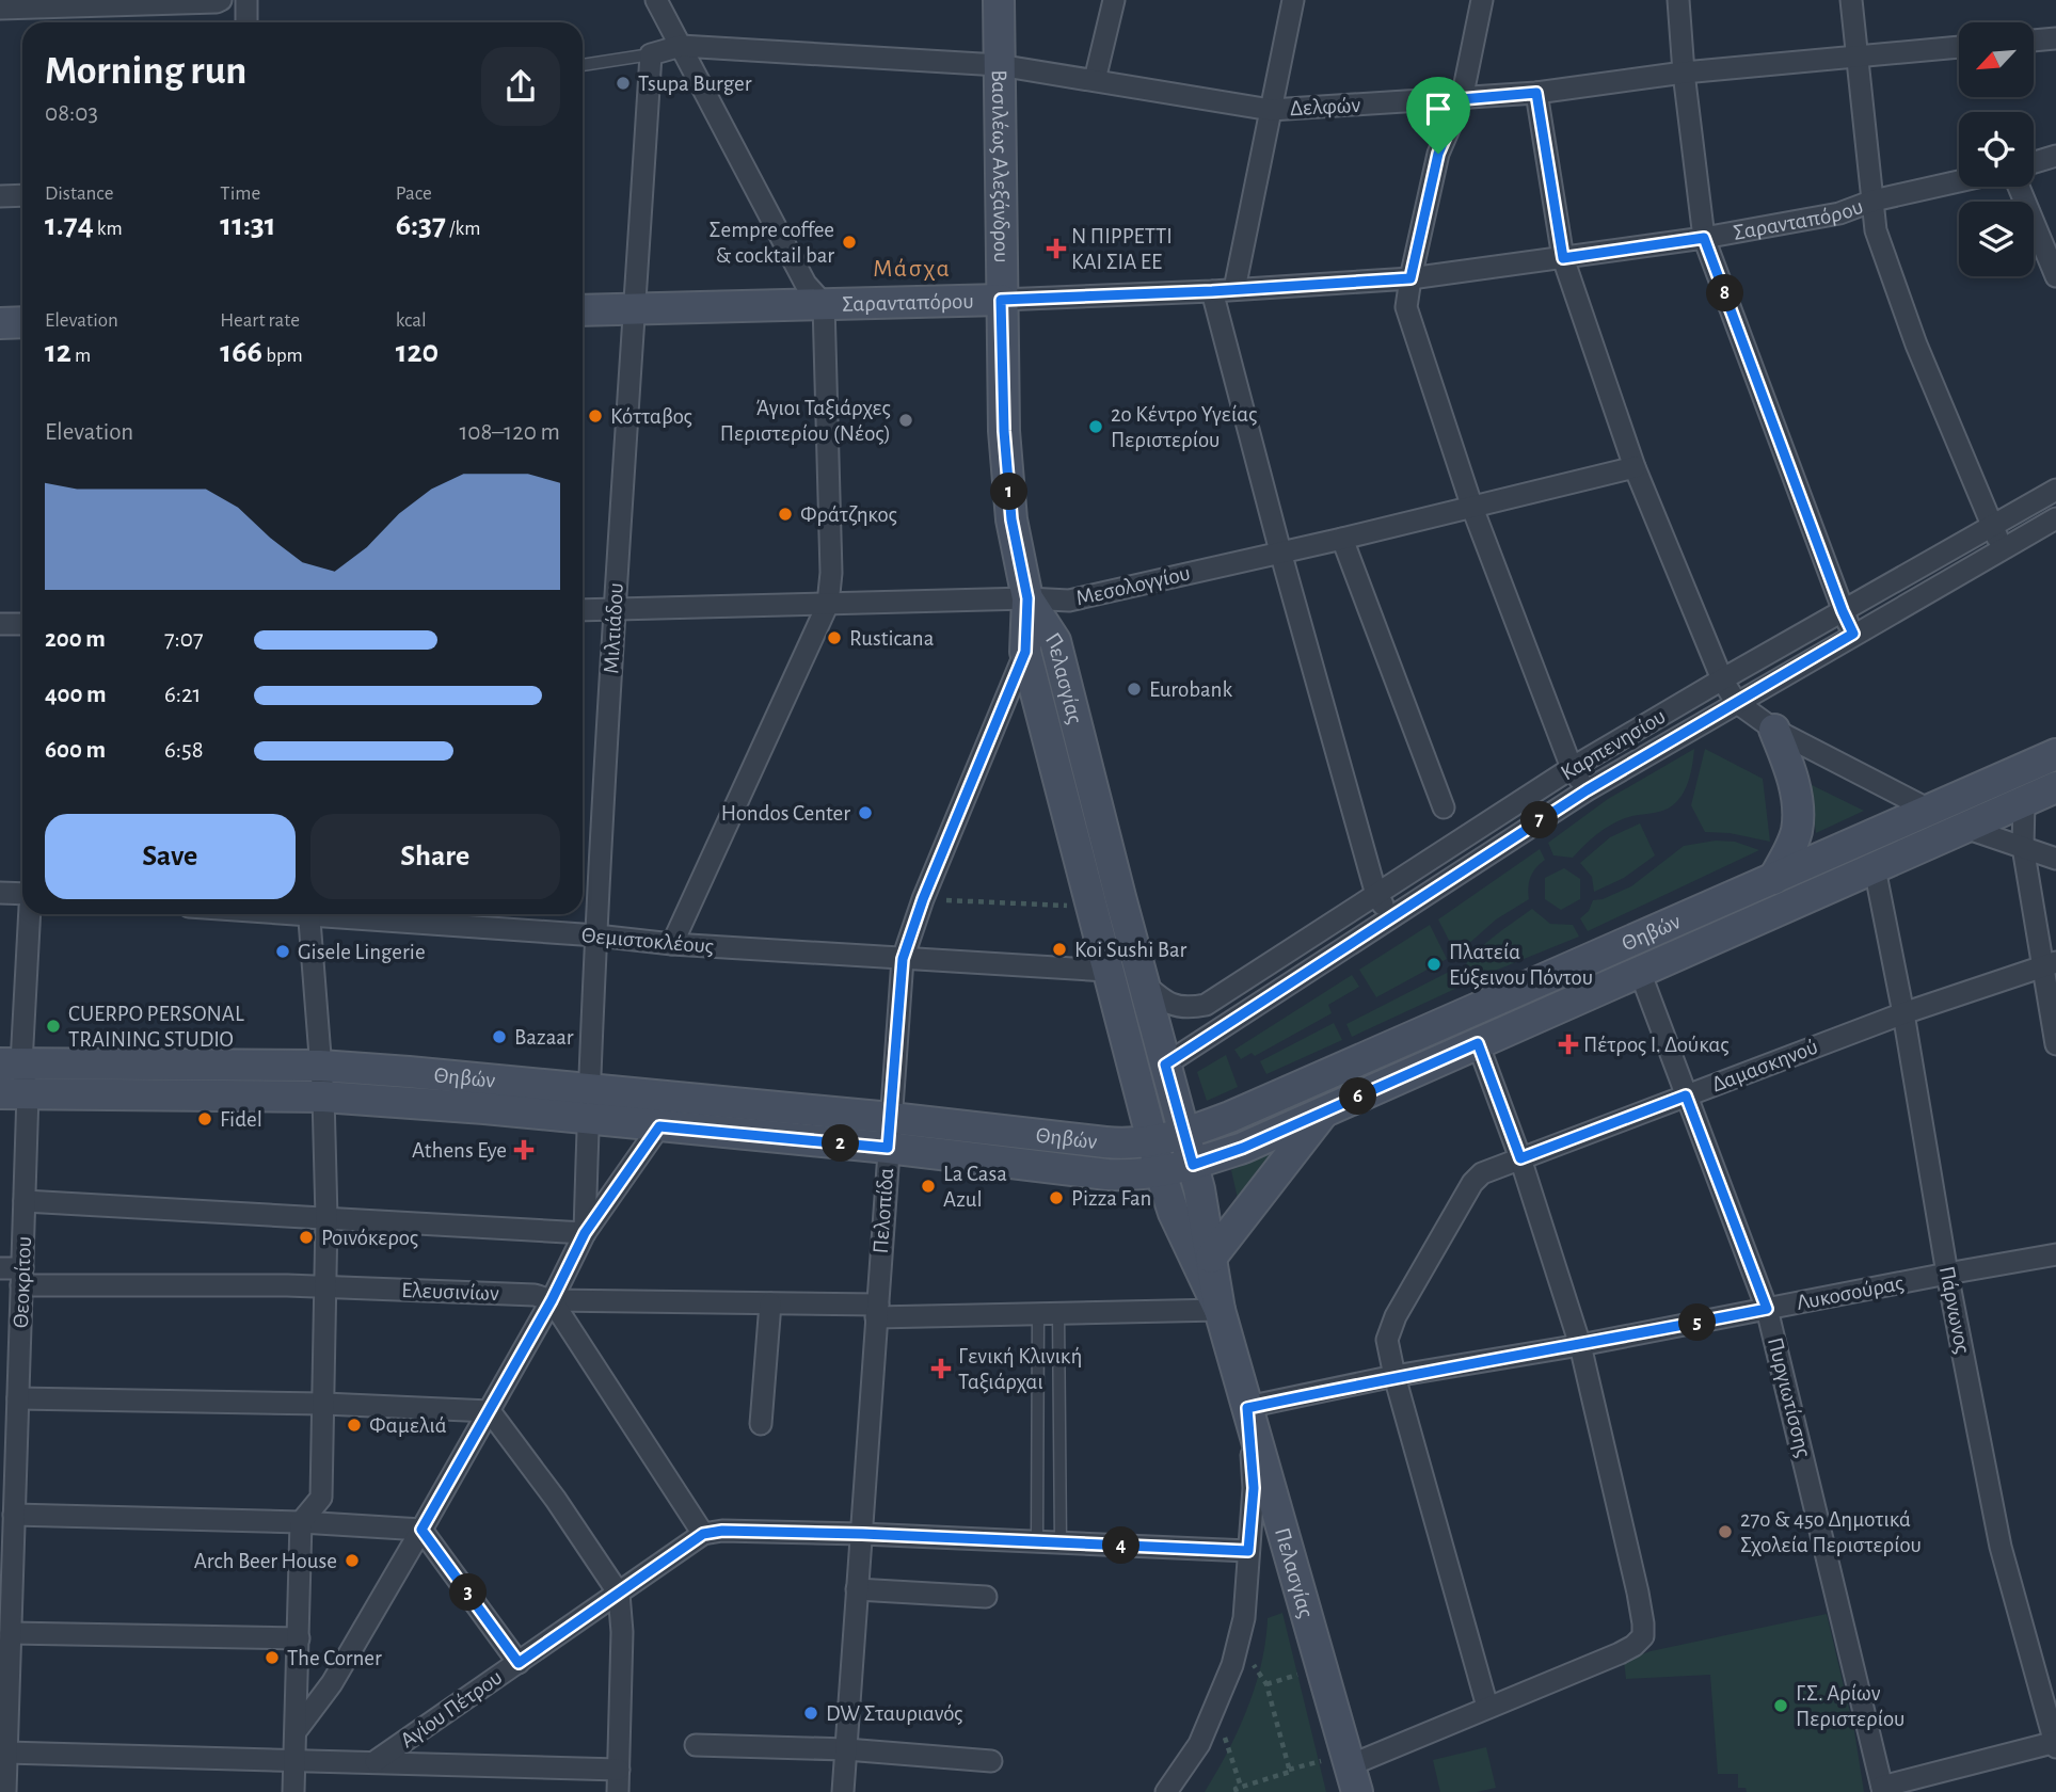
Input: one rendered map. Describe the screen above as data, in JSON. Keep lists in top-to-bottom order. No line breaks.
{"streets":{"main road":["Βασιλέως Αλεξάνδρου","Σαρανταπόρου","Πελασγίας","Θηβών"],"street":["Δελφών","Μεσολογγίου","Μιλτιάδου","Καρπενησίου","Θεμιστοκλέους","Δαμασκηνού","Πελοπίδα","Θεοκρίτου","Ελευσινίων","Λυκοσούρας","Πάρνωνος","Πυργιωτίσσης","Αγίου Πέτρου"]},"crossings":[["Δελφών","Βασιλέως Αλεξάνδρου"],["Βασιλέως Αλεξάνδρου","Σαρανταπόρου"],["Βασιλέως Αλεξάνδρου","Μεσολογγίου"],["Βασιλέως Αλεξάνδρου","Πελασγίας"],["Σαρανταπόρου","Μιλτιάδου"],["Μεσολογγίου","Μιλτιάδου"],["Μεσολογγίου","Πελασγίας"],["Μιλτιάδου","Θηβών"],["Μιλτιάδου","Θεμιστοκλέους"],["Πελασγίας","Καρπενησίου"],["Πελασγίας","Θηβών"],["Πελασγίας","Θεμιστοκλέους"],["Πελασγίας","Πελοπίδα"],["Πελασγίας","Ελευσινίων"],["Πελασγίας","Λυκοσούρας"],["Θηβών","Πελοπίδα"],["Θηβών","Θεοκρίτου"],["Θηβών","Πάρνωνος"],["Θηβών","Πυργιωτίσσης"],["Θεμιστοκλέους","Πελοπίδα"],["Δαμασκηνού","Λυκοσούρας"],["Δαμασκηνού","Πάρνωνος"],["Δαμασκηνού","Πυργιωτίσσης"],["Πελοπίδα","Ελευσινίων"],["Θεοκρίτου","Ελευσινίων"],["Λυκοσούρας","Πάρνωνος"],["Λυκοσούρας","Πυργιωτίσσης"]],"districts":["Μάσχα"],"places":{"other":["Tsupa Burger","Σempre coffee & cocktail bar","Κότταβος","Άγιοι Ταξιάρχες Περιστερίου (Νέος)","2ο Κέντρο Υγείας Περιστερίου","Φράτζηκος","Rusticana","Eurobank","Hondos Center","Koi Sushi Bar","Gisele Lingerie","Πλατεία Εύξεινου Πόντου","CUERPO PERSONAL TRAINING STUDIO","Bazaar","Fidel","La Casa Azul","Pizza Fan","Ροινόκερος","Φαμελιά","27ο & 45ο Δημοτικά Σχολεία Περιστερίου","Arch Beer House","The Corner","Γ.Σ. Αρίων Περιστερίου","DW Σταυριανός"],"health":["Ν ΠΙΡΡΕΤΤΙ ΚΑΙ ΣΙΑ ΕΕ","Πέτρος Ι. Δούκας","Athens Eye","Γενική Κλινική Ταξιάρχαι"]},"north":"bottom left","page":{"heading":["Morning run","08:03"],"stats":[["Distance","1.74 km"],["Time","11:31"],["Pace","6:37 /km"],["Elevation","12 m"],["Heart rate","166 bpm"],["kcal","120"]],"pins":["8","1","7","6","2","5","4","3"],"chart":["Elevation","108–120 m"],"list":[{"name":"200 m","note":"7:07"},{"name":"400 m","note":"6:21"},{"name":"600 m","note":"6:58"}],"buttons":["Save","Share"]}}
